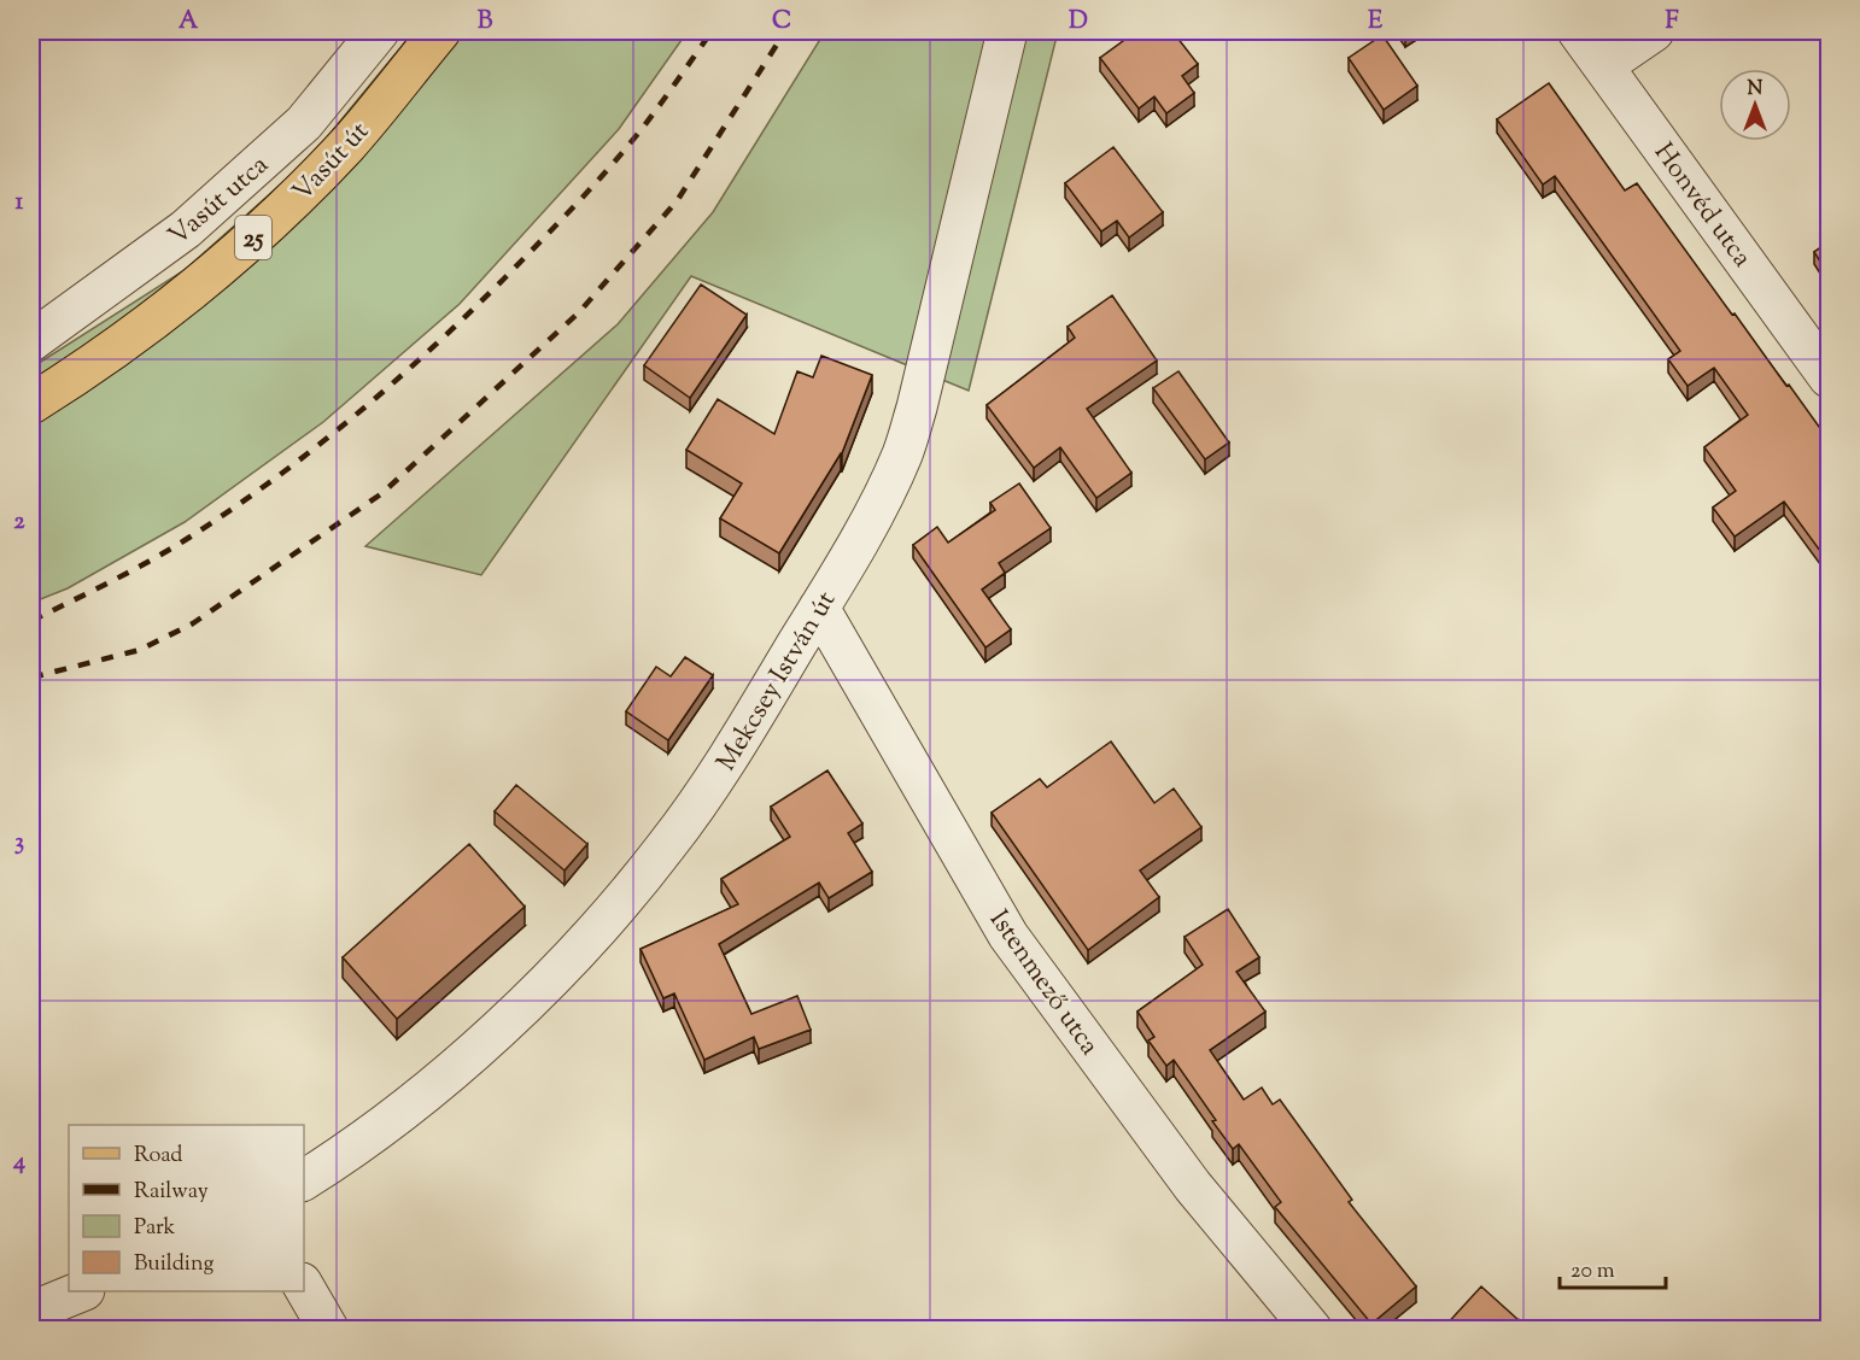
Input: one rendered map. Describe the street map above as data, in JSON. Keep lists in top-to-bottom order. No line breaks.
{"streets":{"main road":["Vasút út","25"],"street":["Vasút utca","Honvéd utca","Mekcsey István út","Istenmező utca"]},"crossings":[["Mekcsey István út","Istenmező utca"]],"legend":["Road","Railway","Park","Building"],"scale_bar":"20 m","north":"top","grid":{"columns":["A","B","C","D","E","F"],"rows":["1","2","3","4"]}}
